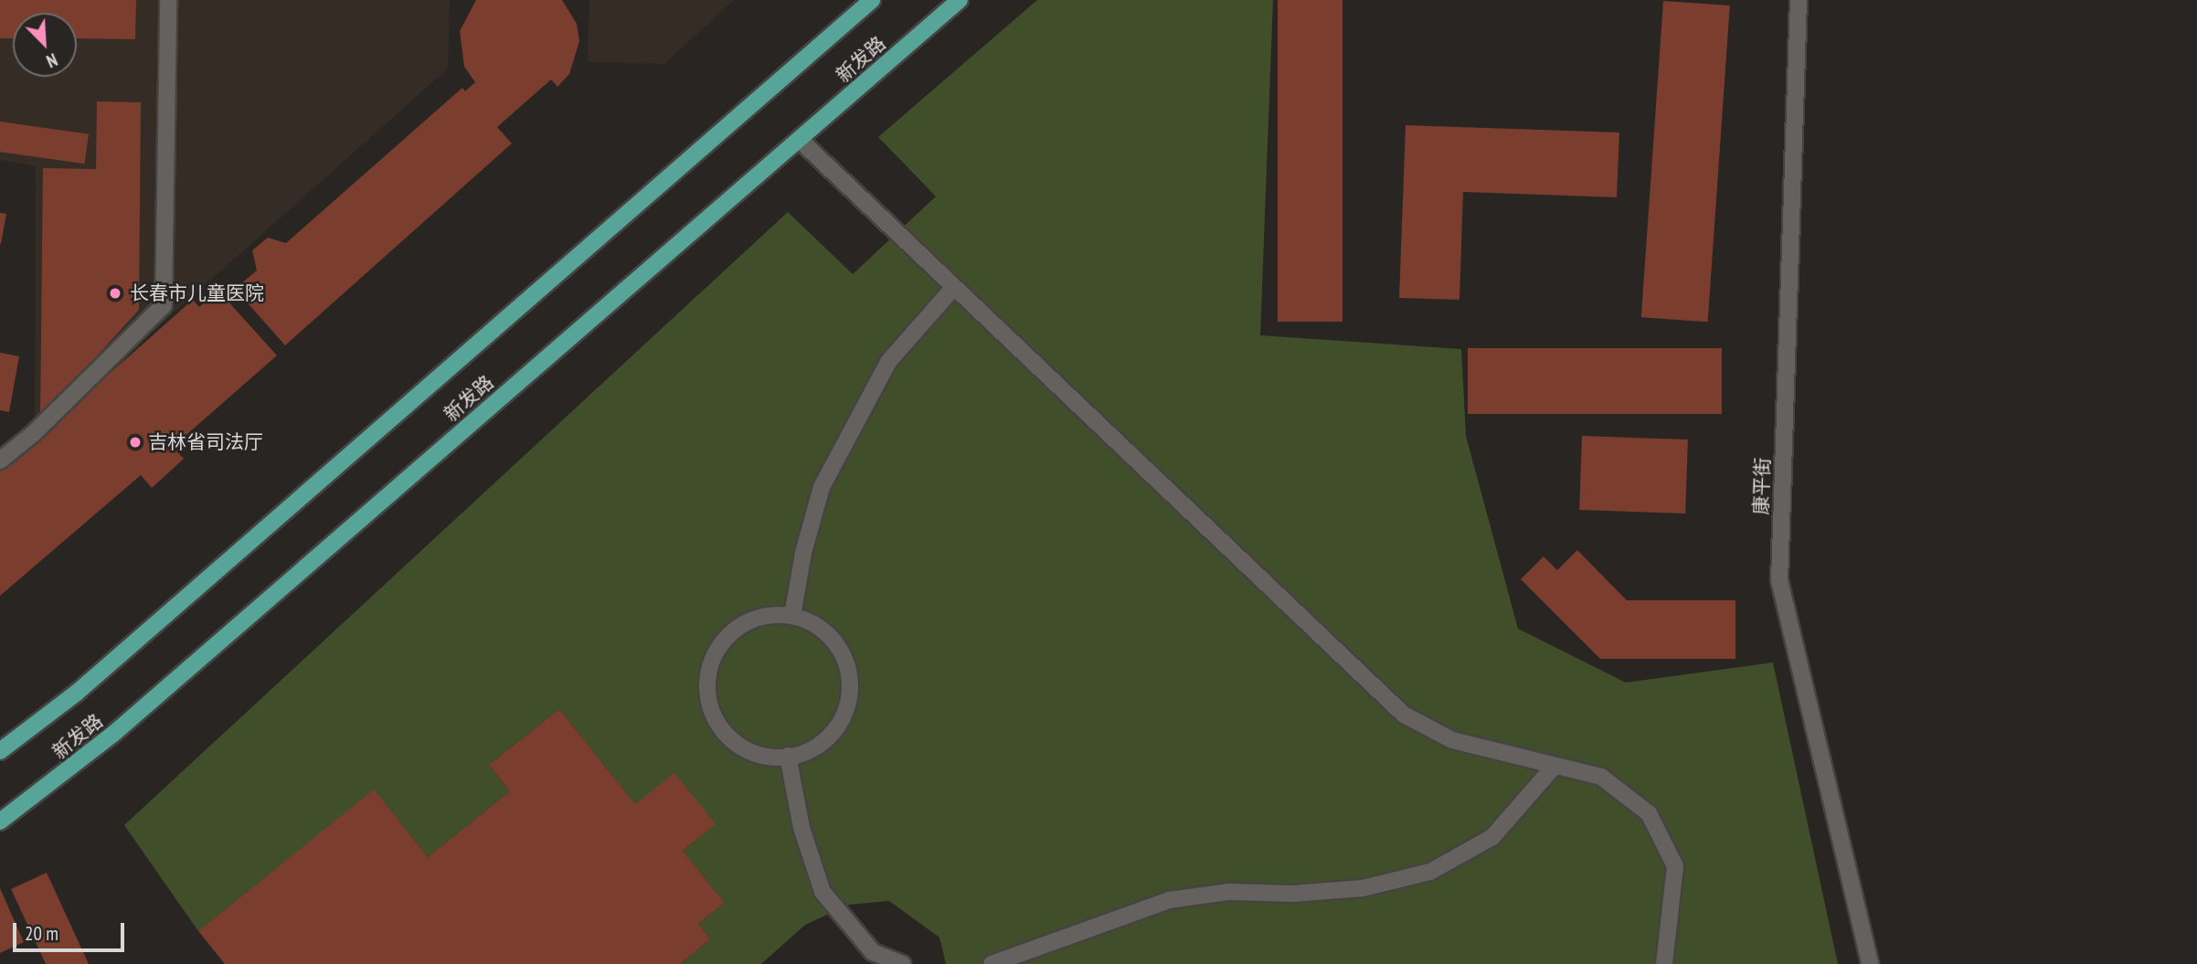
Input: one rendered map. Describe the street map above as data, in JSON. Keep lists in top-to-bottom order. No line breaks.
{"streets":{"main road":["新发路"],"street":["康平街"]},"places":["长春市儿童医院","吉林省司法厅"],"scale_bar":"20 m","north":"bottom right"}
